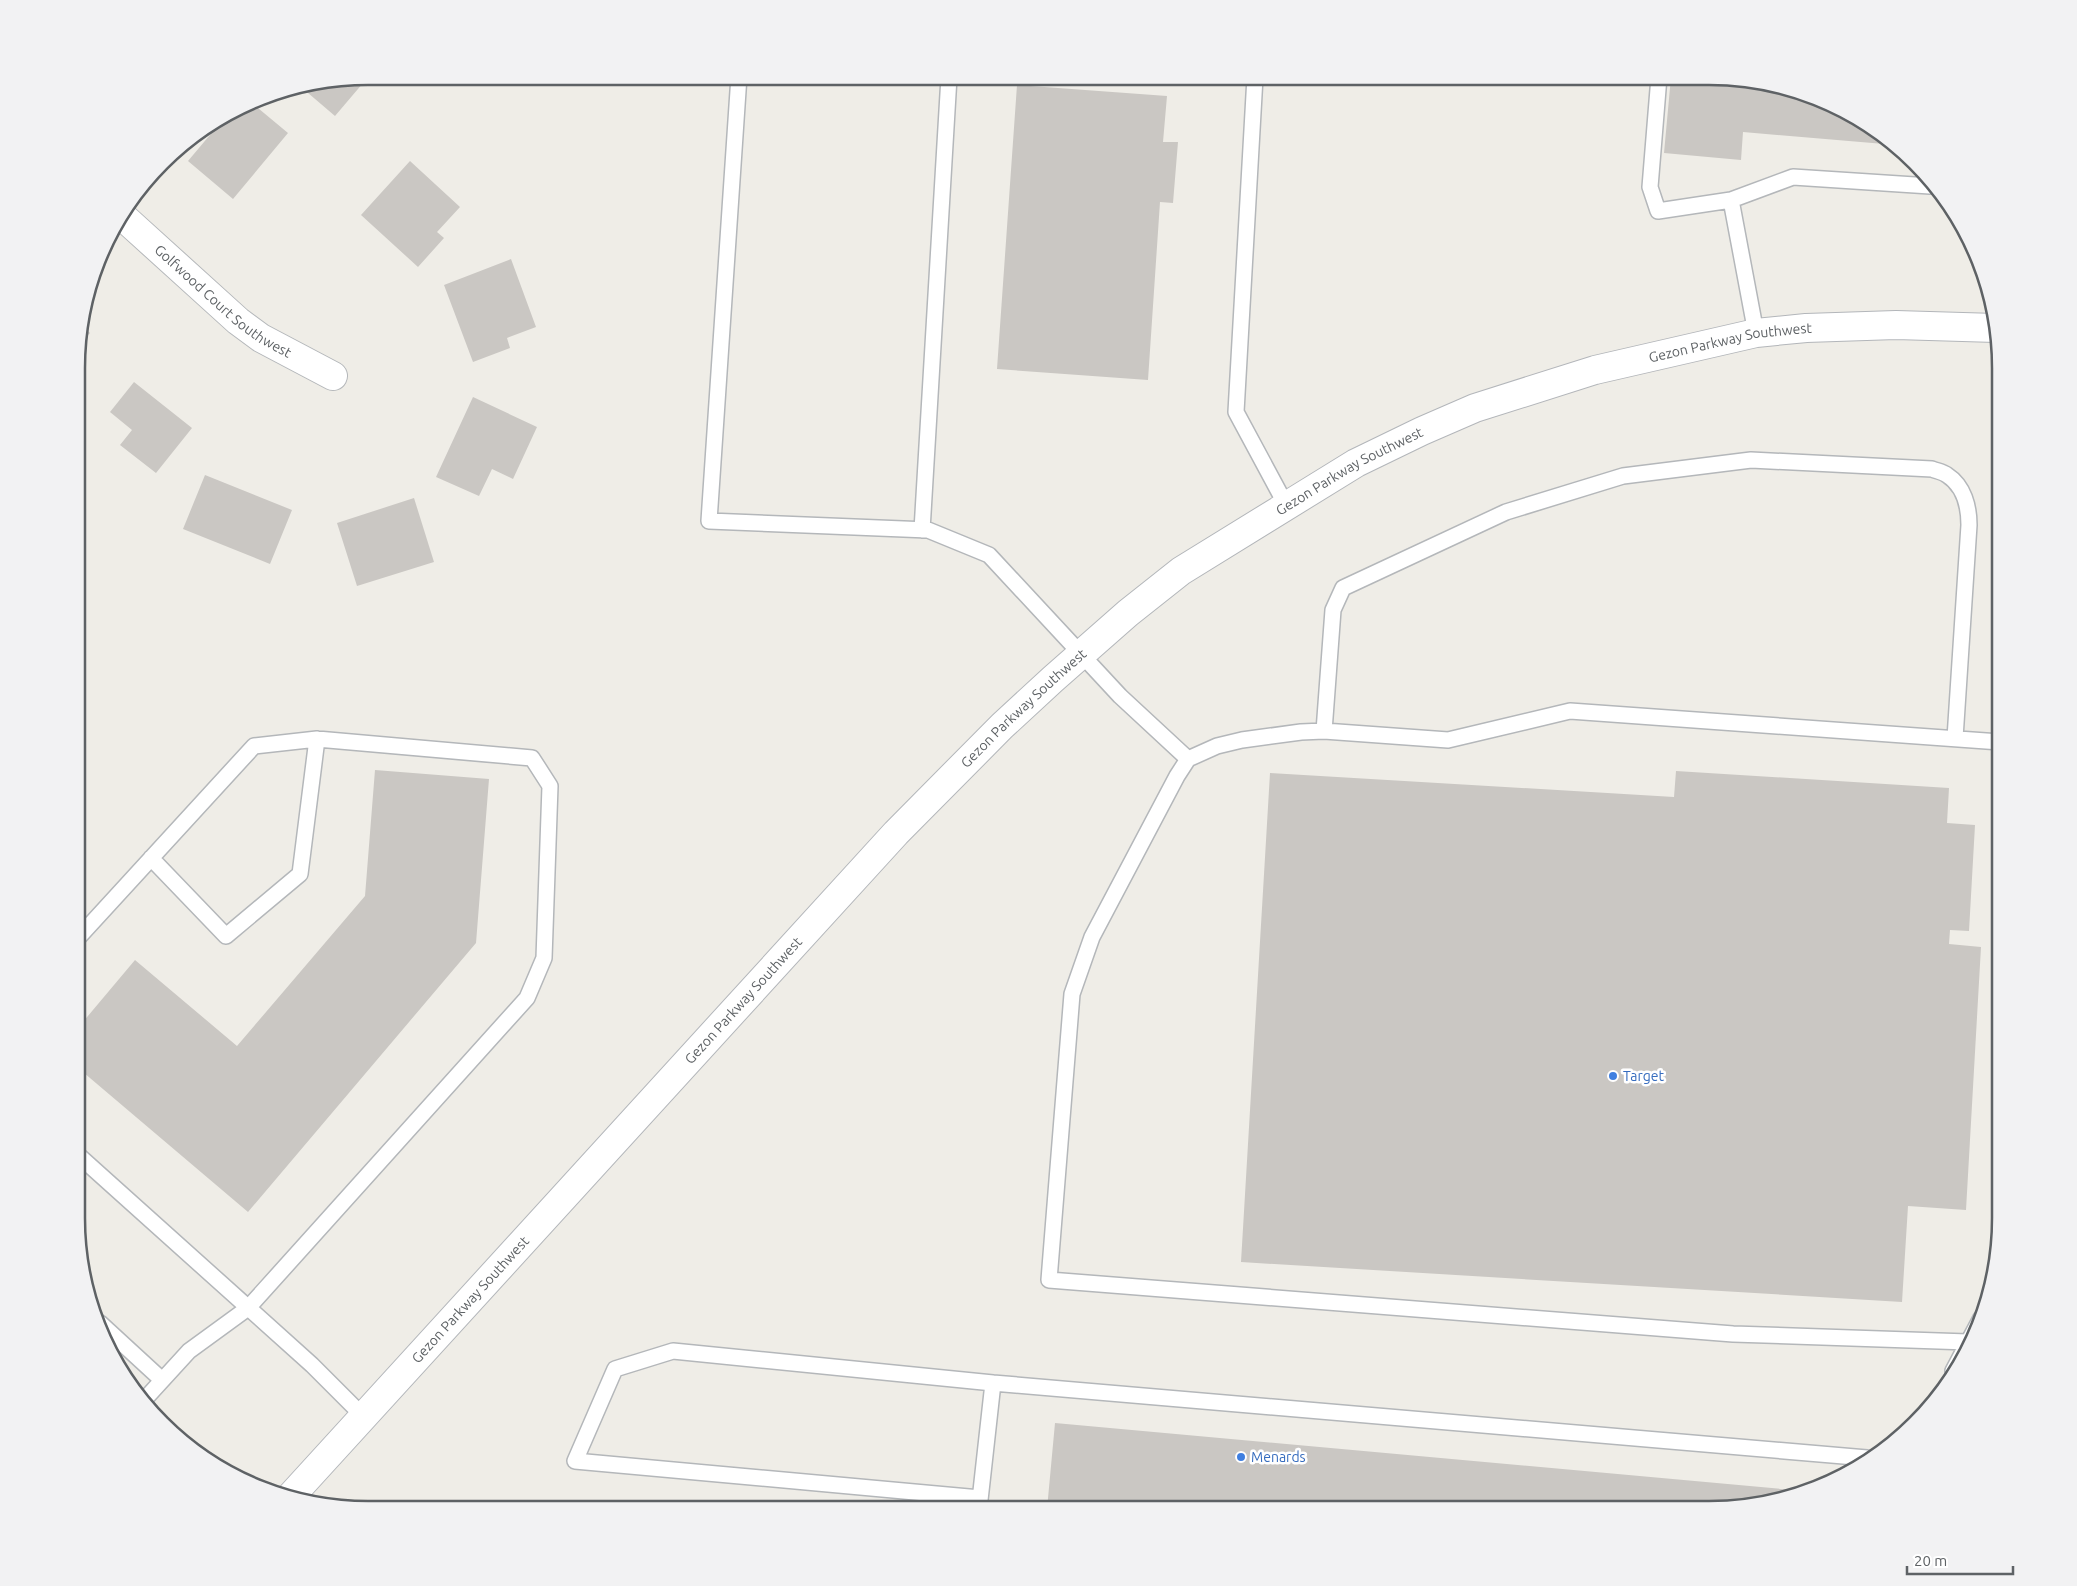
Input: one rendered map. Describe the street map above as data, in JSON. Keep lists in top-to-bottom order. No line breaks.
{"streets":{"main road":["Golfwood Court Southwest","Gezon Parkway Southwest"]},"places":["Target","Menards"],"scale_bar":"20 m"}
